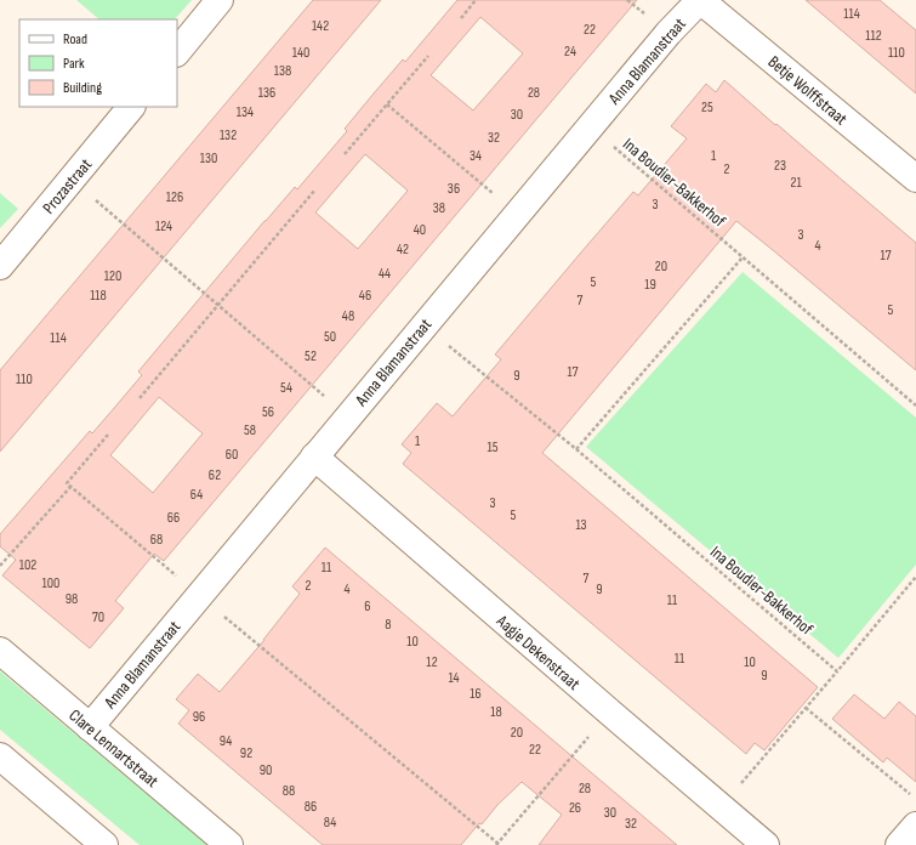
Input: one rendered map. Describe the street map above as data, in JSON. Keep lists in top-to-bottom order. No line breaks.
{"streets":{"street":["Anna Blamanstraat","Betje Wolffstraat","Prozastraat","Aagje Dekenstraat","Clare Lennartstraat"],"path":["Ina Boudier-Bakkerhof"]},"crossings":[["Anna Blamanstraat","Betje Wolffstraat"],["Anna Blamanstraat","Ina Boudier-Bakkerhof"],["Anna Blamanstraat","Aagje Dekenstraat"],["Anna Blamanstraat","Clare Lennartstraat"]],"house_numbers":["114","142","22","112","24","140","110","138","136","28","25","134","30","132","32","34","1","130","23","2","21","36","126","3","38","124","40","3","4","42","17","20","44","120","5","19","118","46","7","5","48","50","114","52","17","9","110","54","56","58","1","15","60","62","64","3","5","66","13","68","102","11","7","100","2","4","9","98","11","6","70","8","10","11","12","10","9","14","16","18","96","20","94","22","92","90","28","88","86","26","30","84","32"],"legend":["Road","Park","Building"]}
